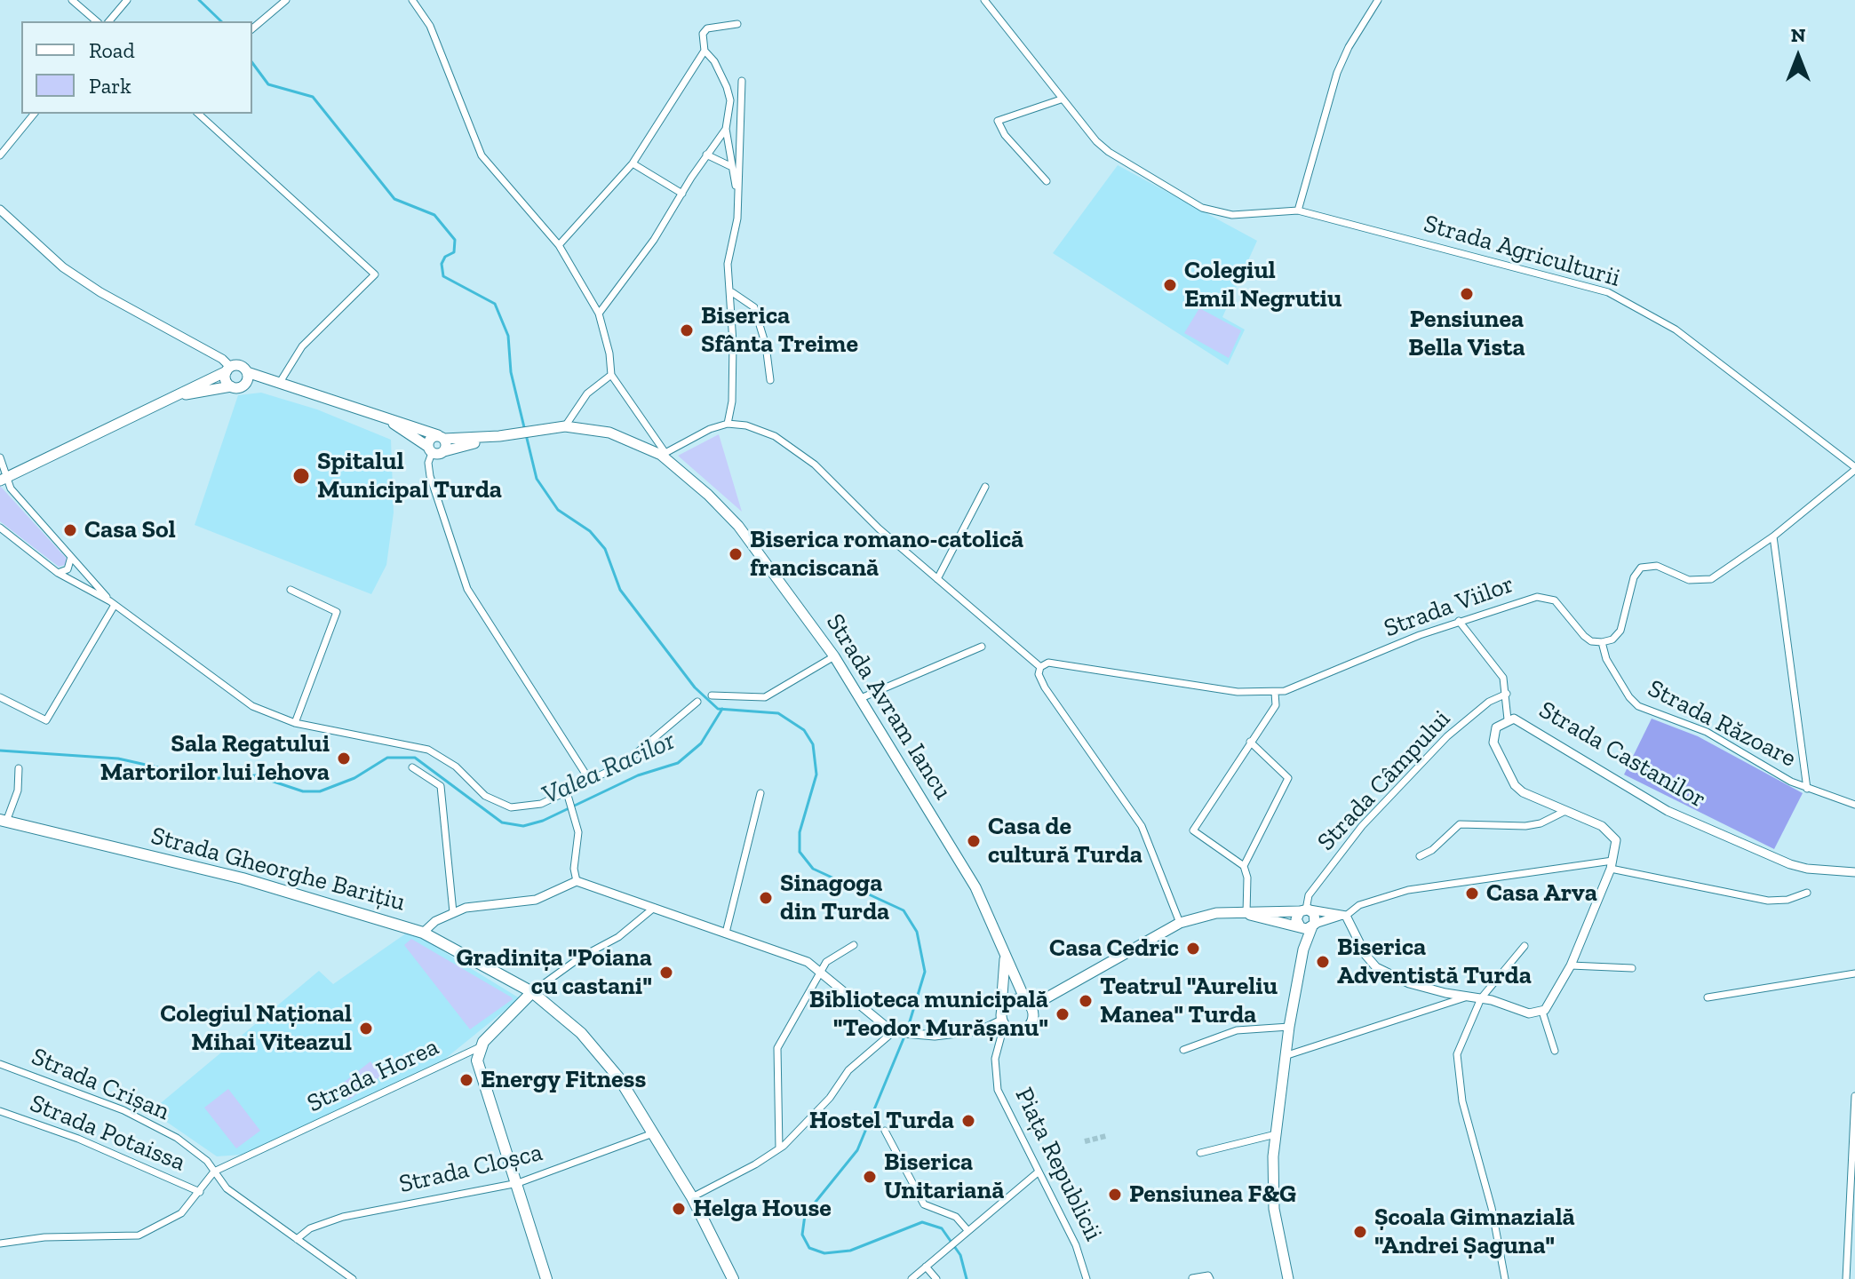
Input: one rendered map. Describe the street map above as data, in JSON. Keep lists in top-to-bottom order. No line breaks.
{"streets":{"main road":["Strada Avram Iancu","Strada Gheorghe Barițiu","Strada Horea"],"street":["Strada Agriculturii","Strada Viilor","Strada Răzoare","Strada Castanilor","Strada Câmpului","Strada Crișan","Strada Potaissa","Piața Republicii","Strada Cloșca"]},"crossings":[["Strada Viilor","Strada Răzoare"],["Strada Avram Iancu","Piața Republicii"],["Strada Gheorghe Barițiu","Strada Horea"],["Strada Gheorghe Barițiu","Strada Cloșca"],["Strada Horea","Strada Crișan"],["Strada Crișan","Strada Cloșca"]],"water":["Valea Racilor"],"places":["Colegiul Emil Negrutiu","Pensiunea Bella Vista","Biserica Sfânta Treime","Spitalul Municipal Turda","Casa Sol","Biserica romano-catolică franciscană","Sala Regatului Martorilor lui Iehova","Casa de cultură Turda","Casa Arva","Sinagoga din Turda","Casa Cedric","Biserica Adventistă Turda","Gradinița \"Poiana cu castani\"","Teatrul \"Aureliu Manea\" Turda","Biblioteca municipală \"Teodor Murășanu\"","Colegiul Național Mihai Viteazul","Energy Fitness","Hostel Turda","Biserica Unitariană","Pensiunea F&G","Helga House","Școala Gimnazială \"Andrei Șaguna\""],"legend":["Road","Park"],"north":"top"}
